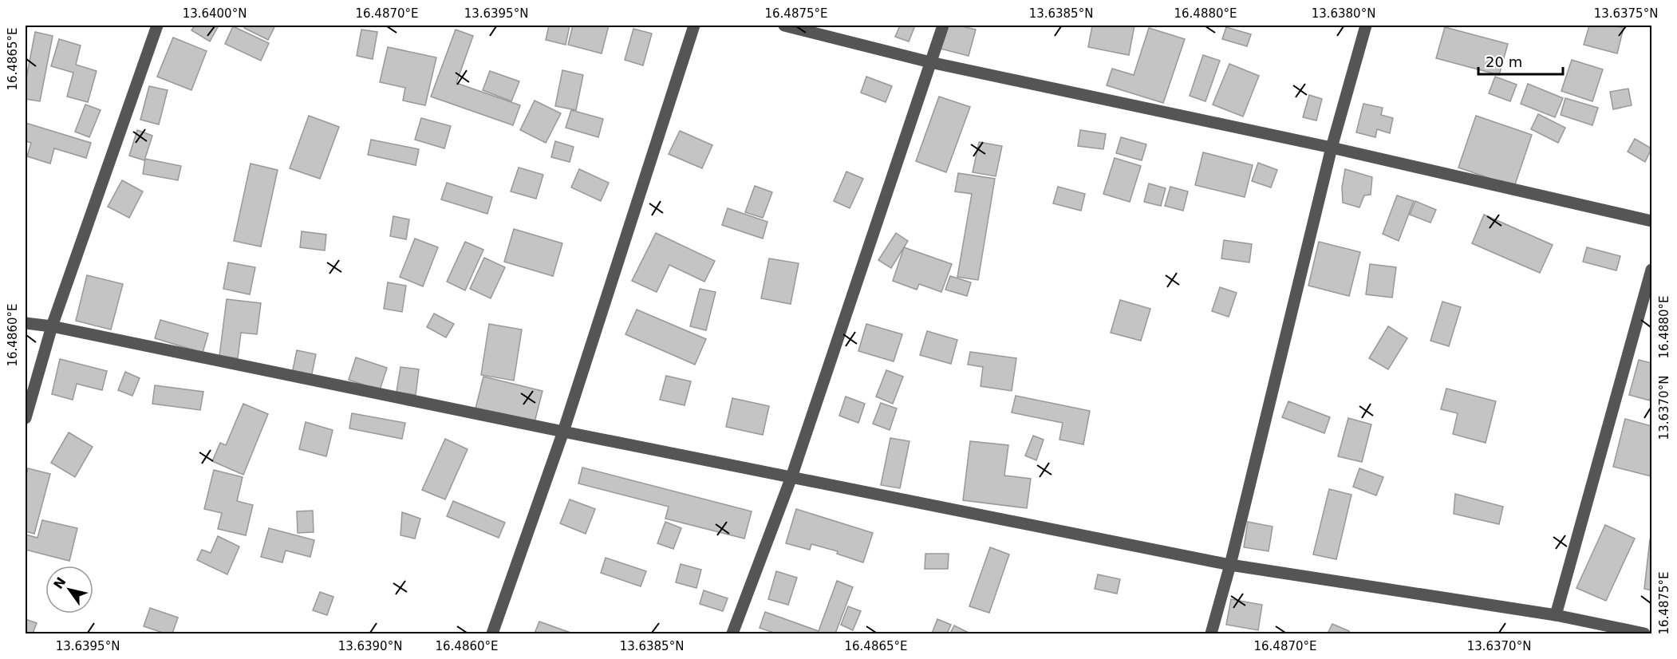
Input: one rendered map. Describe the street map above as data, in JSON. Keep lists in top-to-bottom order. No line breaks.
{"scale_bar":"20 m","north":"top left","coordinates":["13.6400°N","16.4870°E","13.6395°N","16.4875°E","13.6385°N","16.4880°E","13.6380°N","13.6375°N","16.4865°E","16.4860°E","13.6370°N","13.6390°N"]}
